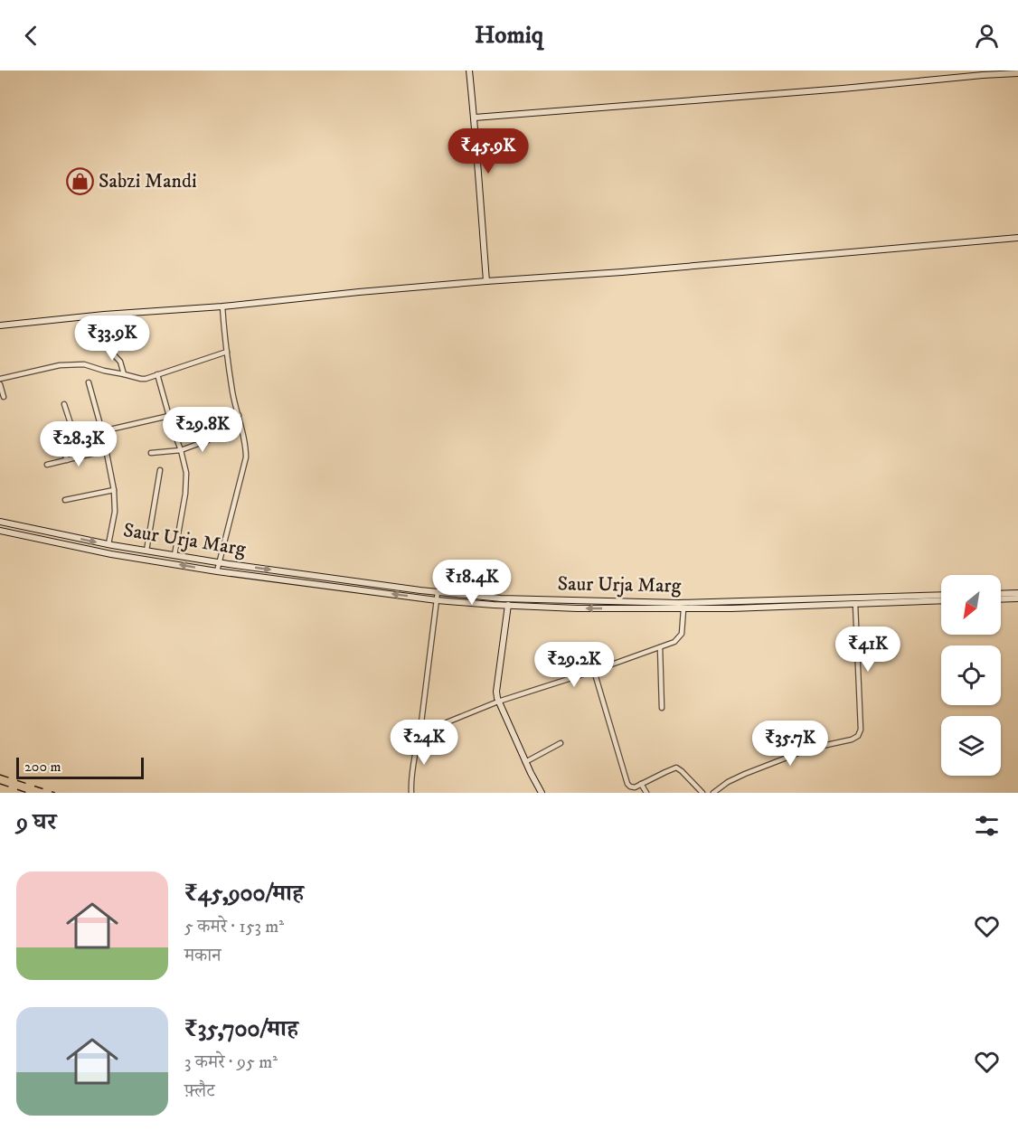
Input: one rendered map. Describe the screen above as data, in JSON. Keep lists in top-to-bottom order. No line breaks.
{"streets":{"street":["Saur Urja Marg"]},"places":{"shop":["Sabzi Mandi"]},"scale_bar":"200 m","north":"bottom left","page":{"header":"Homiq","price":["₹45.9K","₹33.9K","₹29.8K","₹28.3K","₹18.4K","₹41K","₹29.2K","₹24K","₹35.7K"],"scale":"200 m","heading":"9 घर","list":[{"name":"₹45,900/माह","note":"5 कमरे · 153 m² · मकान"},{"name":"₹35,700/माह","note":"3 कमरे · 95 m² · फ़्लैट"}]}}
